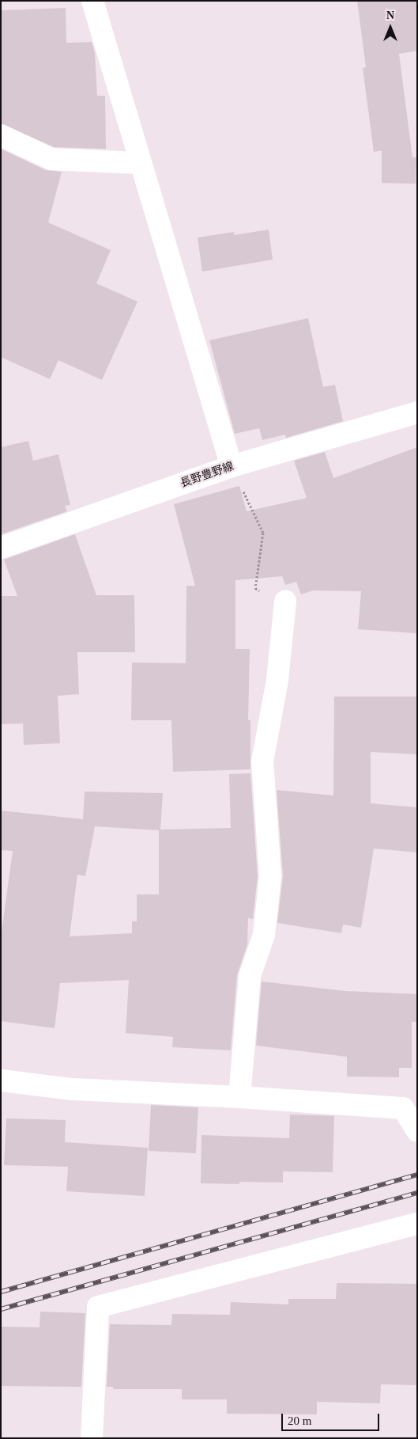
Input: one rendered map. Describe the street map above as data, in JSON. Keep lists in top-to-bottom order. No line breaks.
{"streets":{"street":["長野豊野線"]},"scale_bar":"20 m","north":"top"}
